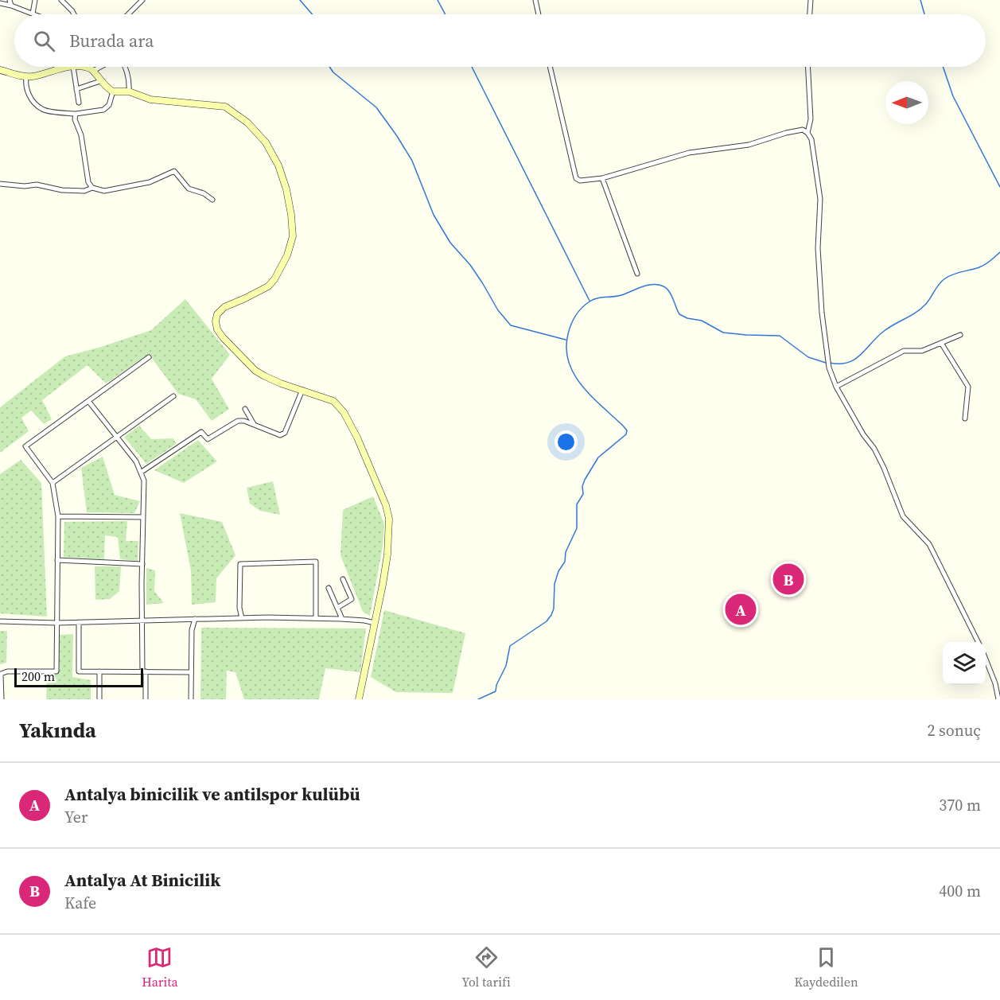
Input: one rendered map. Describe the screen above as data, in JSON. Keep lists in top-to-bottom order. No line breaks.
{"scale_bar":"200 m","north":"left","page":{"search":"Burada ara","pins":["B","A"],"scale":"200 m","heading":["Yakında","2 sonuç"],"list":[{"mark":"A","name":"Antalya binicilik ve antilspor kulübü","note":"Yer","value":"370 m"},{"mark":"B","name":"Antalya At Binicilik","note":"Kafe","value":"400 m"}],"nav":["Harita","Yol tarifi","Kaydedilen"]}}
